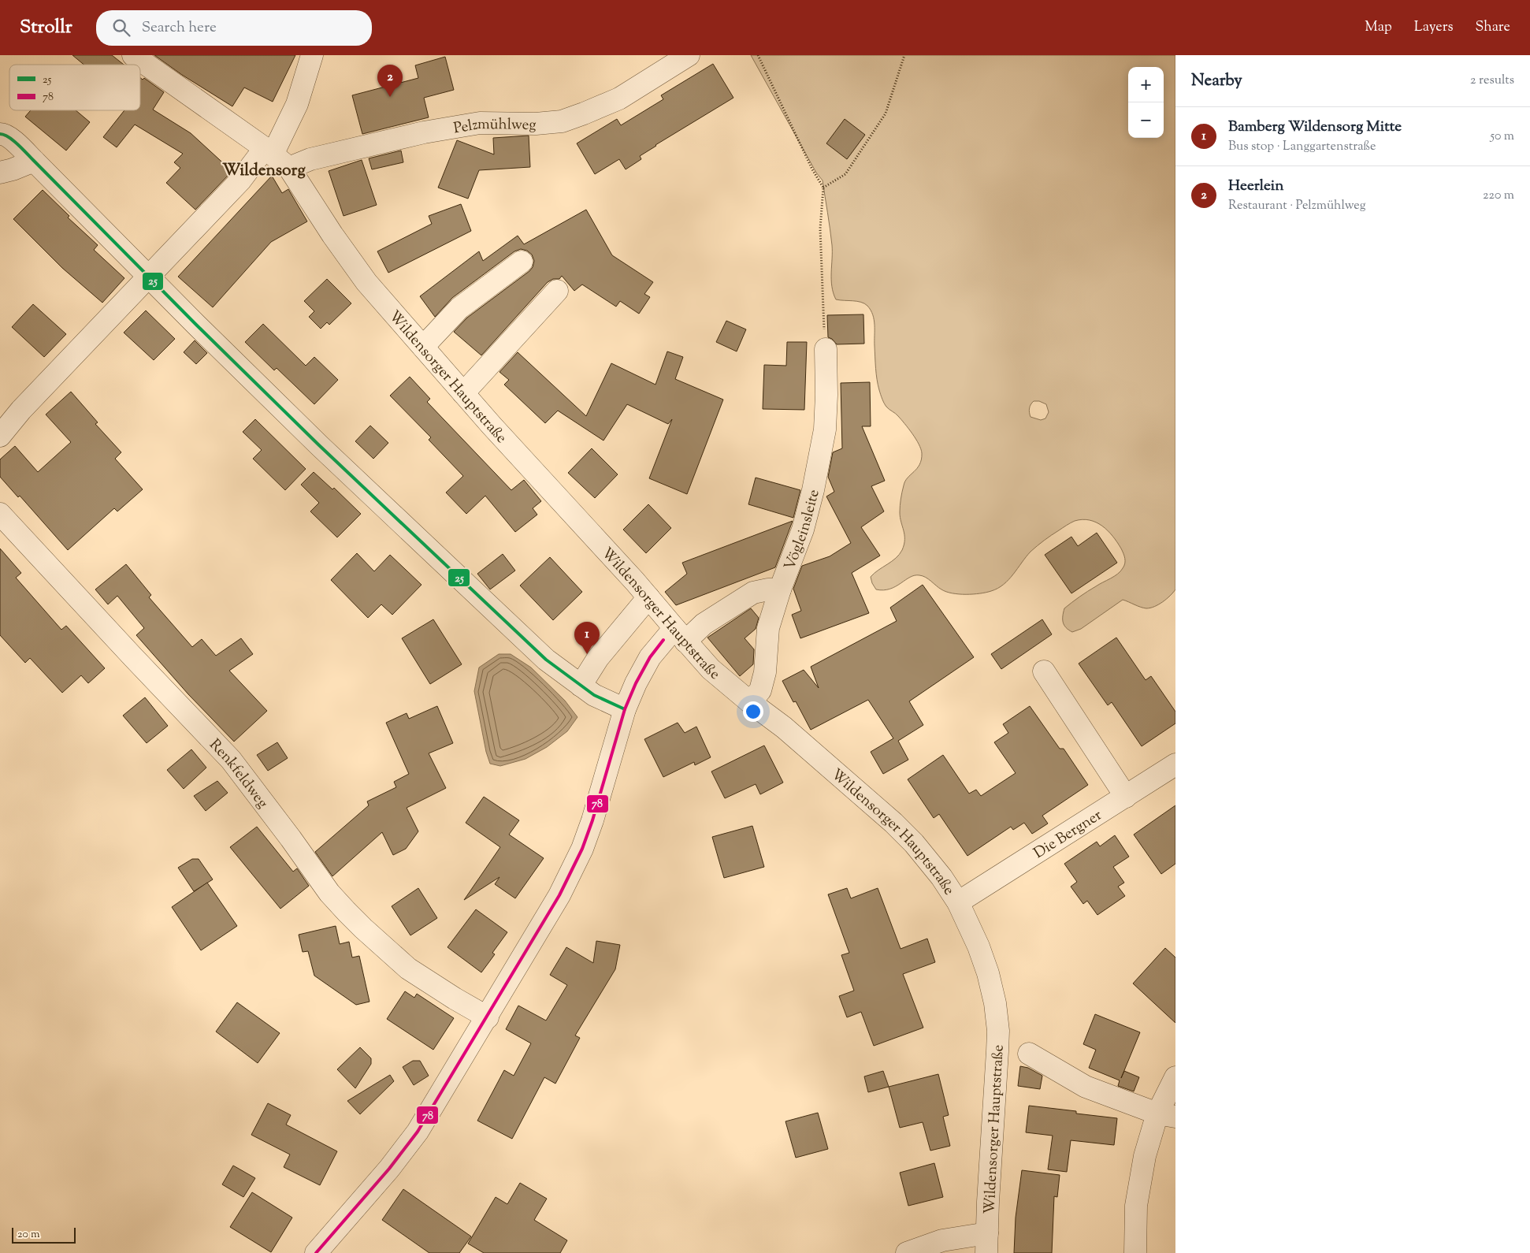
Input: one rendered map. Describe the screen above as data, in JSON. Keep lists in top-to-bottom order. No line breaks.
{"streets":{"street":["Pelzmühlweg","Wildensorger Hauptstraße","Vögleinsleite","Renkfeldweg","Die Bergner"]},"crossings":[["Pelzmühlweg","Wildensorger Hauptstraße"],["Wildensorger Hauptstraße","Vögleinsleite"],["Wildensorger Hauptstraße","Die Bergner"]],"districts":["Wildensorg"],"lines":["transit line 25","transit line 78"],"legend":["25","78"],"scale_bar":"20 m","page":{"header":"Strollr","search":"Search here","nav":["Map","Layers","Share"],"heading":["Nearby","2 results"],"pins":["2","1"],"map_buttons":["+","−"],"list":[{"mark":"1","name":"Bamberg Wildensorg Mitte","note":"Bus stop · Langgartenstraße","value":"50 m"},{"mark":"2","name":"Heerlein","note":"Restaurant · Pelzmühlweg","value":"220 m"}],"scale":"20 m"}}
